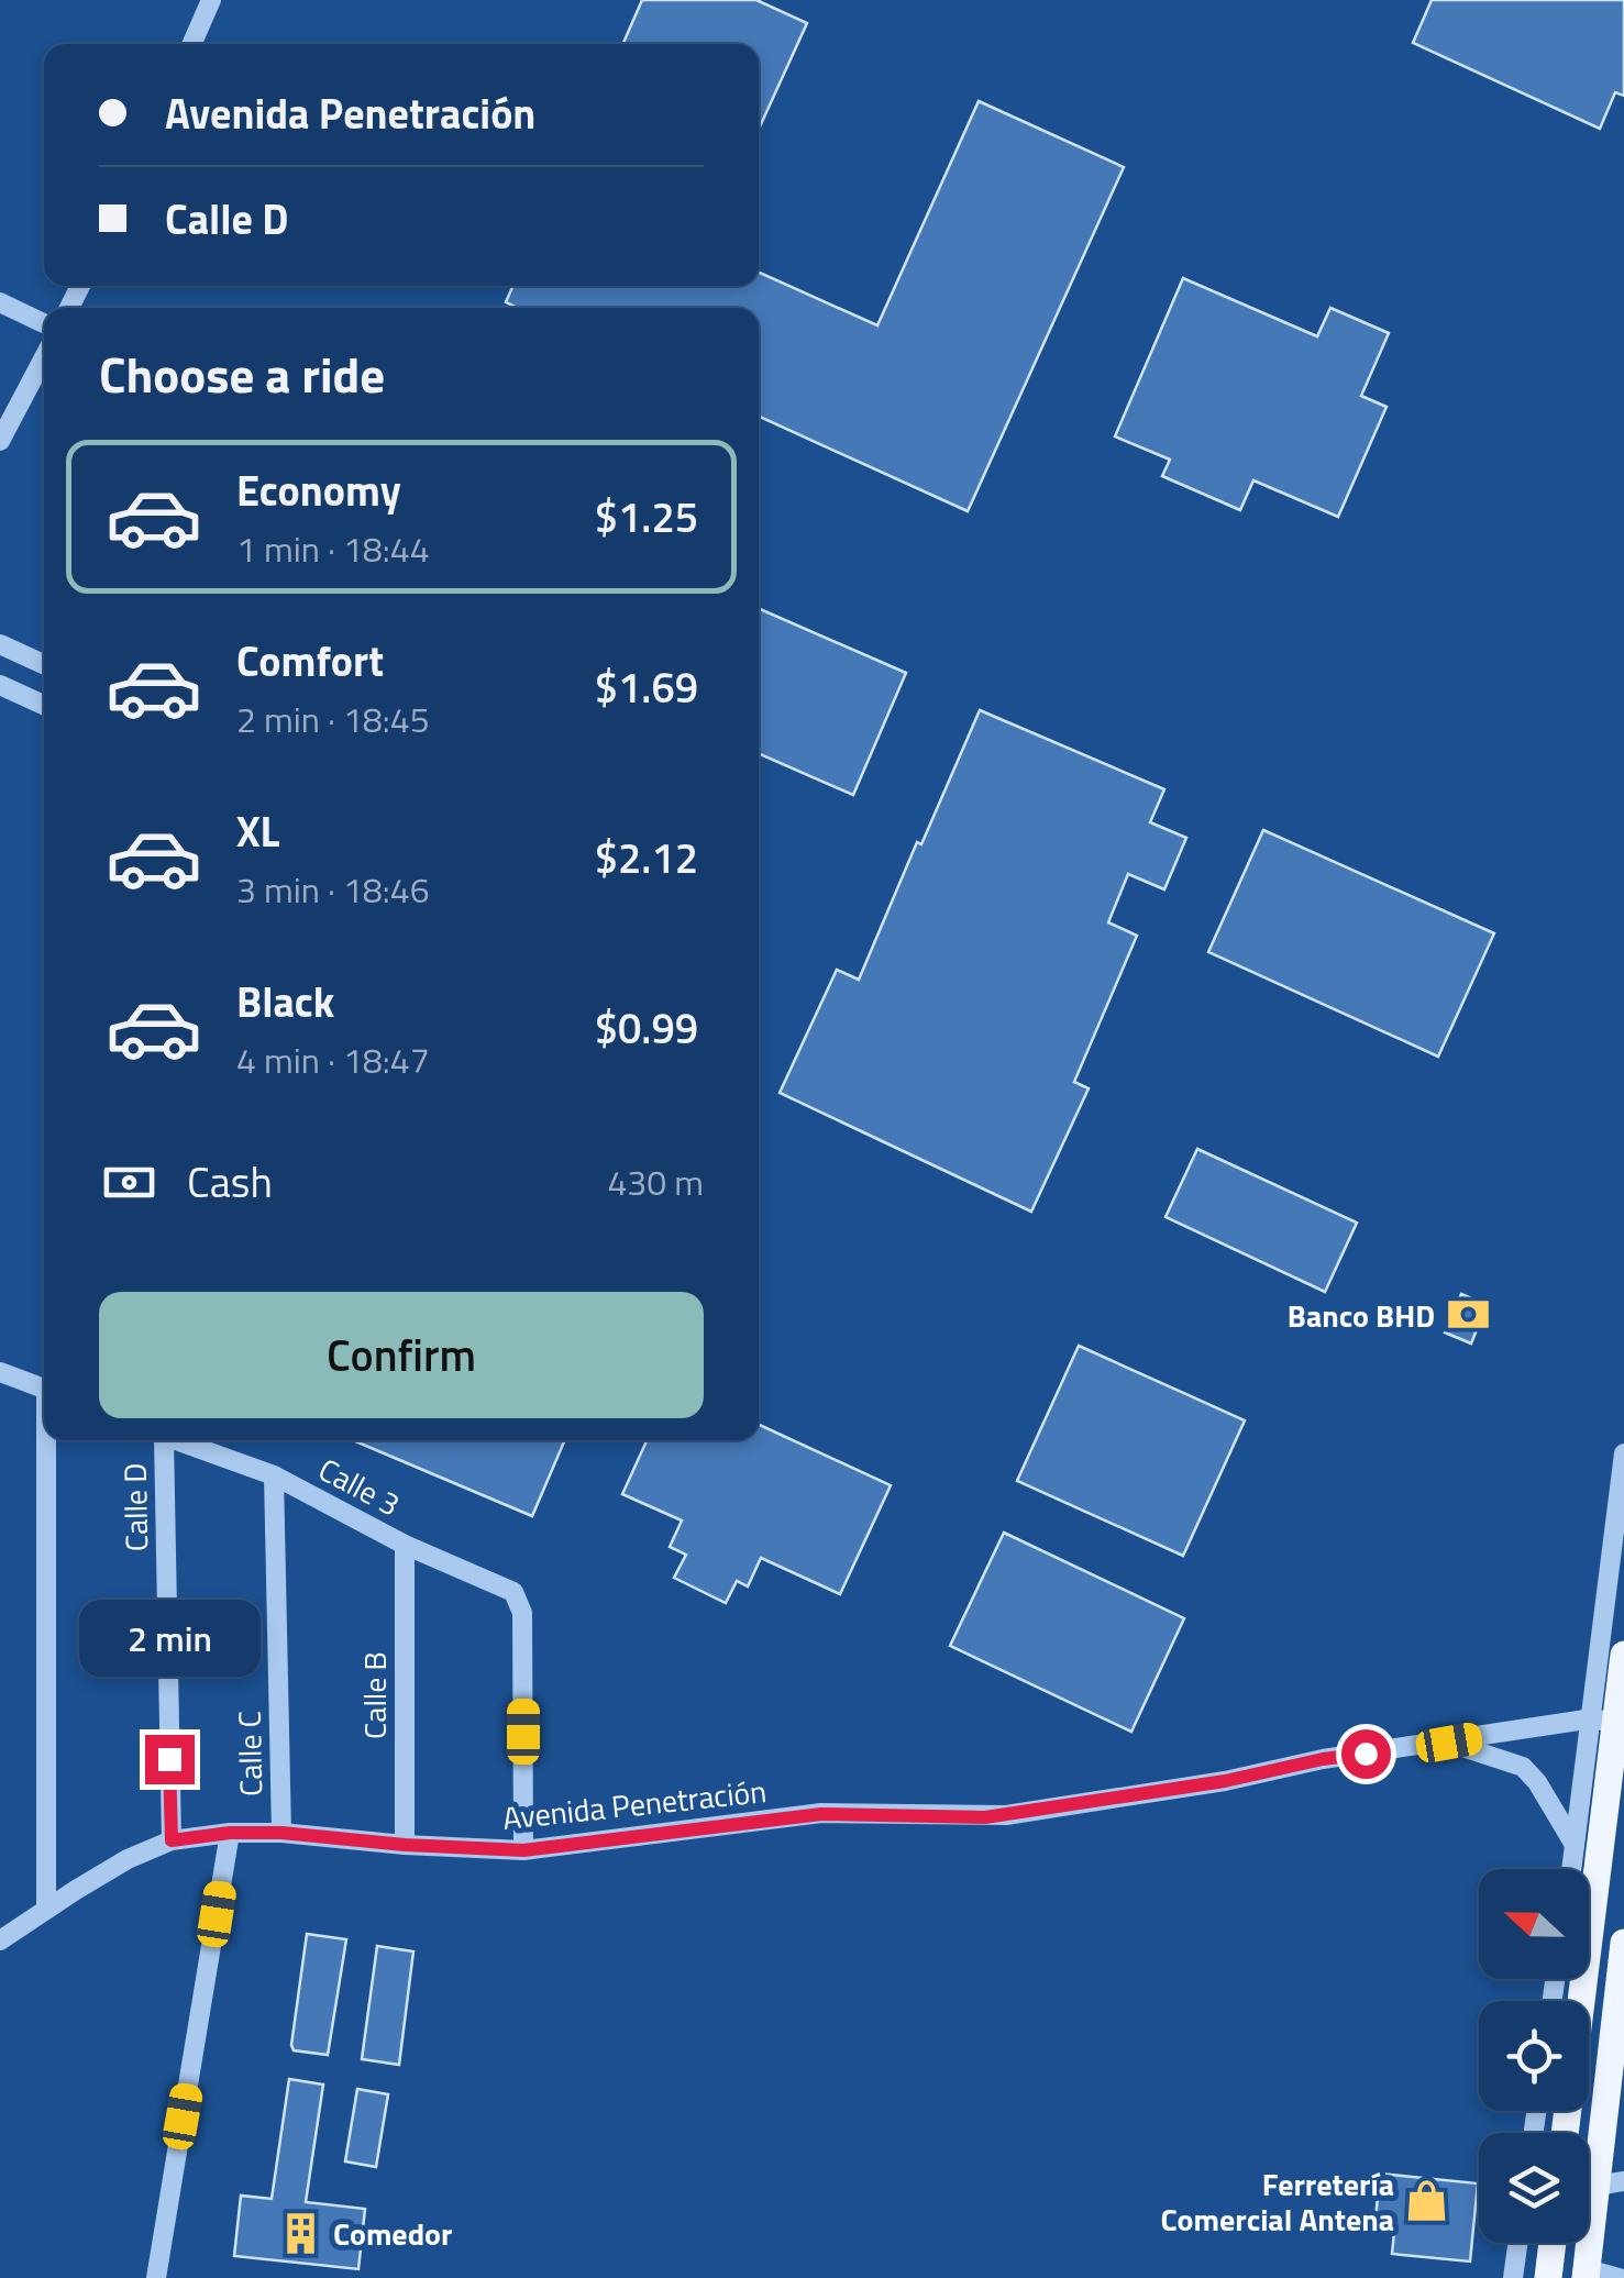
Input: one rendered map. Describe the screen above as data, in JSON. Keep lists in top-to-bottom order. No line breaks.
{"streets":{"street":["Calle 3","Calle D","Calle B","Calle C","Avenida Penetración"]},"crossings":[["Calle 3","Calle B"],["Calle 3","Calle C"],["Calle 3","Avenida Penetración"],["Calle D","Avenida Penetración"],["Calle B","Avenida Penetración"],["Calle C","Avenida Penetración"]],"places":{"bank":["Banco BHD"],"shop":["Ferretería Comercial Antena"],"building":["Comedor"]},"north":"left","page":{"banner":["Avenida Penetración","Calle D"],"heading":"Choose a ride","list":[{"name":"Economy","note":"1 min · 18:44","value":"$1.25"},{"name":"Comfort","note":"2 min · 18:45","value":"$1.69"},{"name":"XL","note":"3 min · 18:46","value":"$2.12"},{"name":"Black","note":"4 min · 18:47","value":"$0.99"}],"pay":["Cash","430 m"],"buttons":"Confirm","bubble":"2 min"}}
